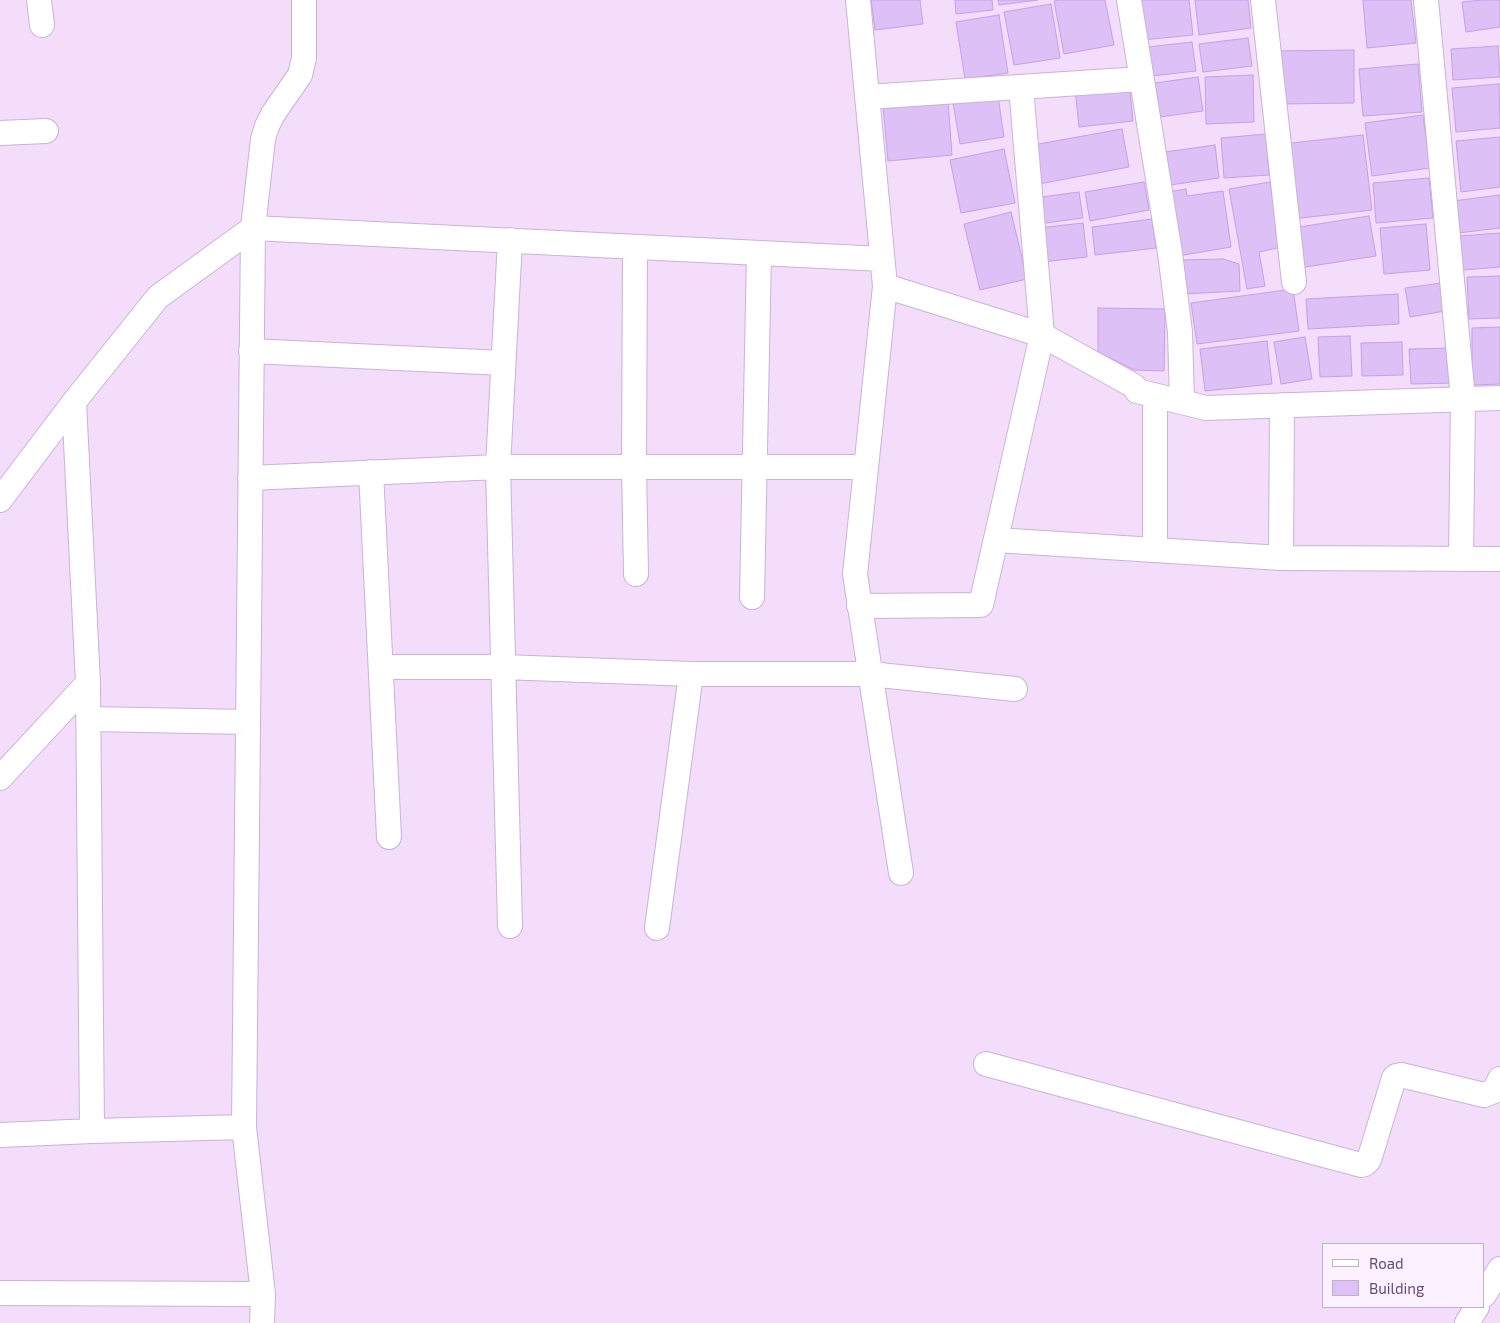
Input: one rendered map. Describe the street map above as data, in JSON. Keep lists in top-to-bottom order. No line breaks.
{"legend":["Road","Building"]}
